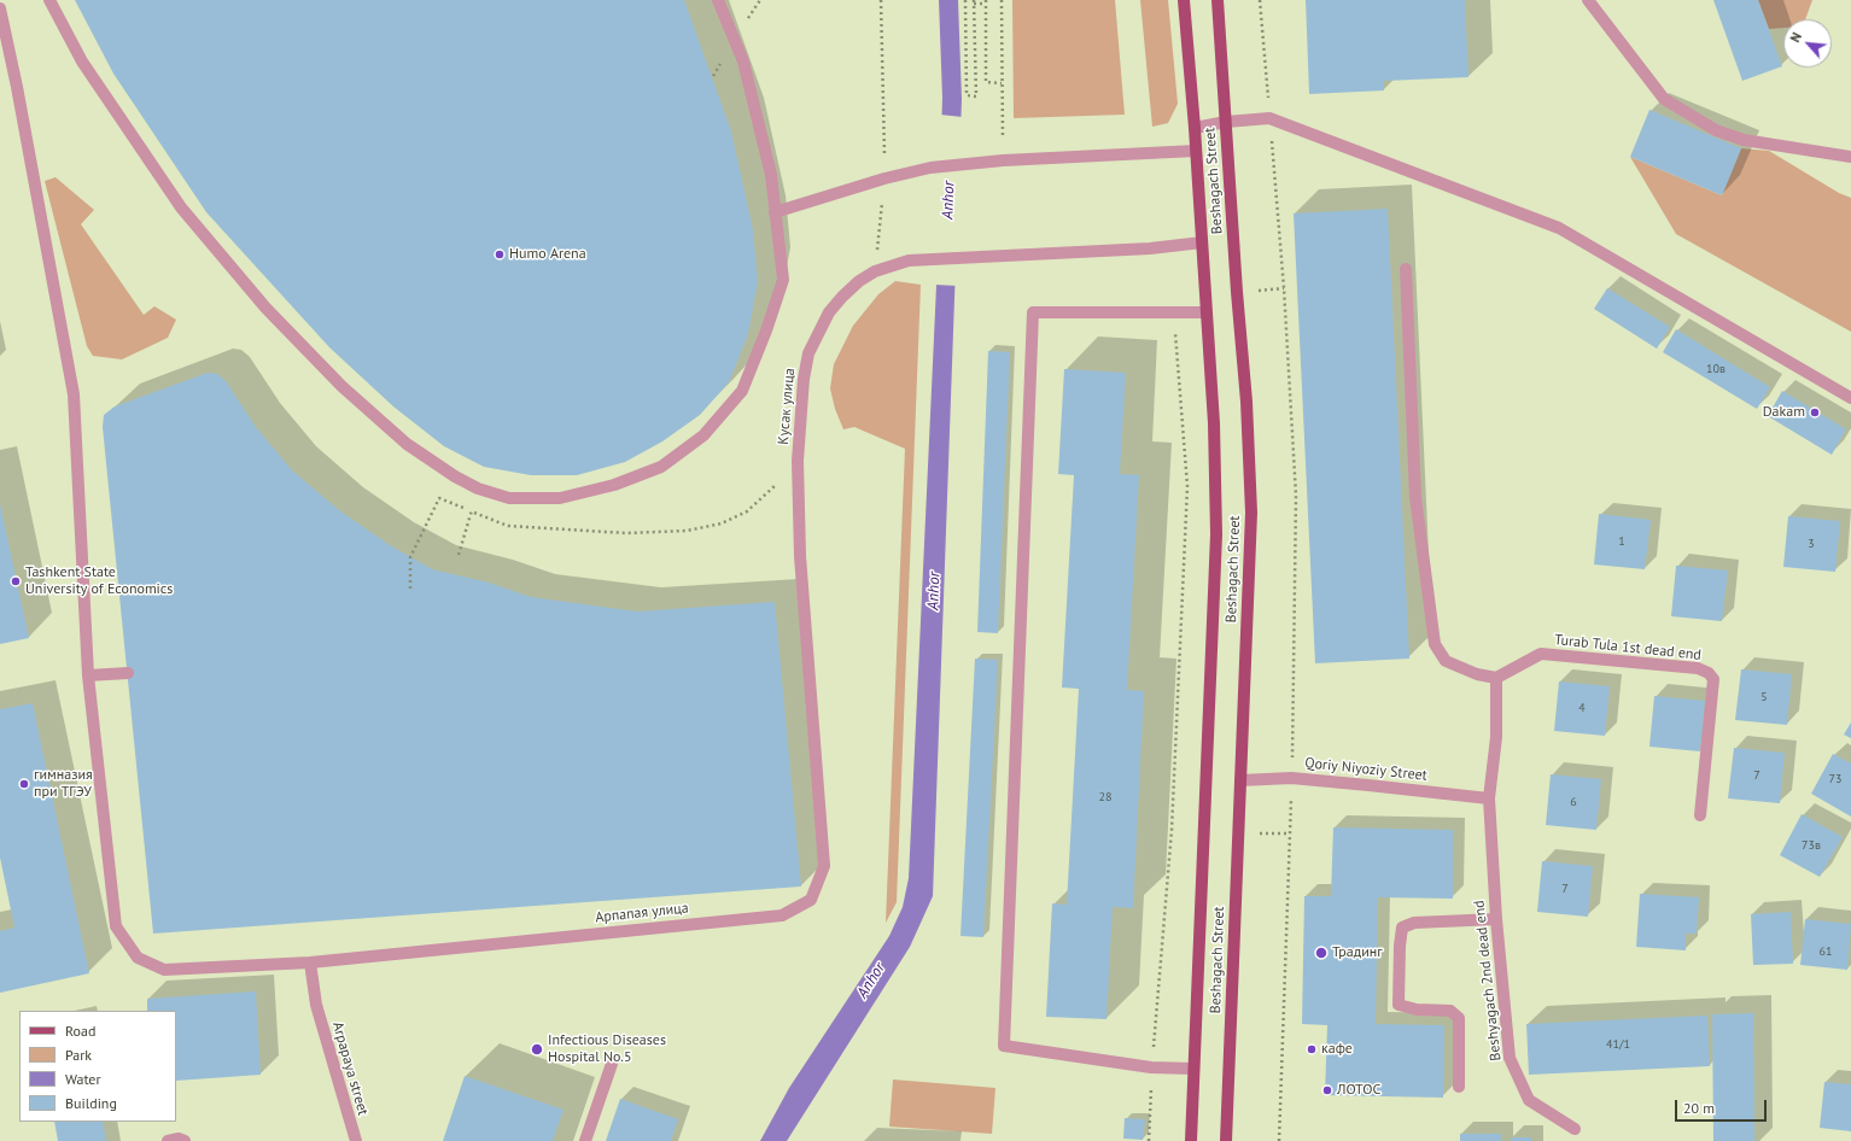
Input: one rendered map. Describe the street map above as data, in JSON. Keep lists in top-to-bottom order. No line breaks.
{"streets":{"main road":["Beshagach Street"],"street":["Кусак улица","Turab Tula 1st dead end","Qoriy Niyoziy Street","Арпапая улица","Beshyagach 2nd dead end","Arpapaya street"]},"crossings":[["Beshagach Street","Кусак улица"],["Beshagach Street","Qoriy Niyoziy Street"],["Кусак улица","Арпапая улица"],["Qoriy Niyoziy Street","Beshyagach 2nd dead end"],["Арпапая улица","Arpapaya street"]],"water":["Anhor"],"places":["Humo Arena","Dakam","Tashkent State University of Economics","гимназия при ТГЭУ","Традинг","Infectious Diseases Hospital No.5","кафе","ЛОТОС"],"house_numbers":["10в","1","3","5","4","7","73","28","6","73в","7","61","41/1"],"legend":["Road","Park","Water","Building"],"scale_bar":"20 m","north":"top left"}
